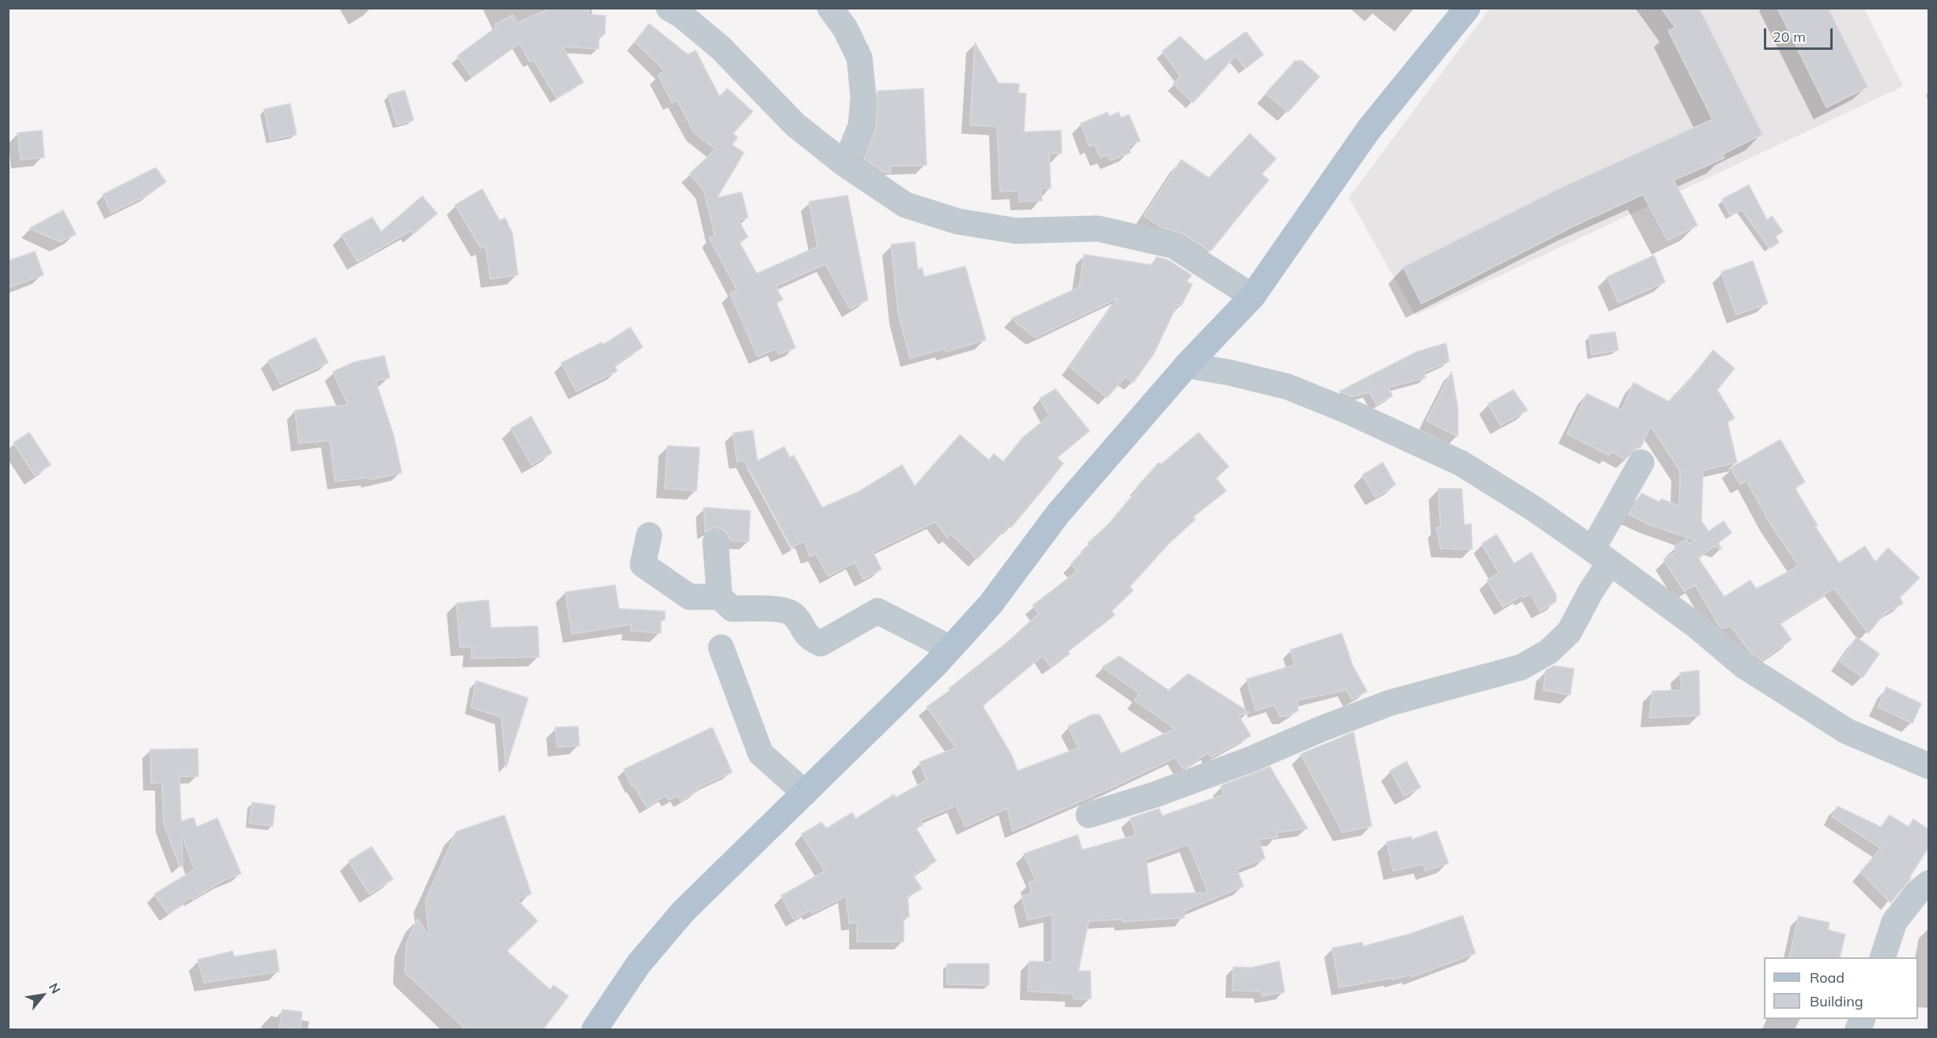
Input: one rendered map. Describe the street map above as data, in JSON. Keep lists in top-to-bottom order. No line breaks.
{"legend":["Road","Building"],"scale_bar":"20 m","north":"top right"}
